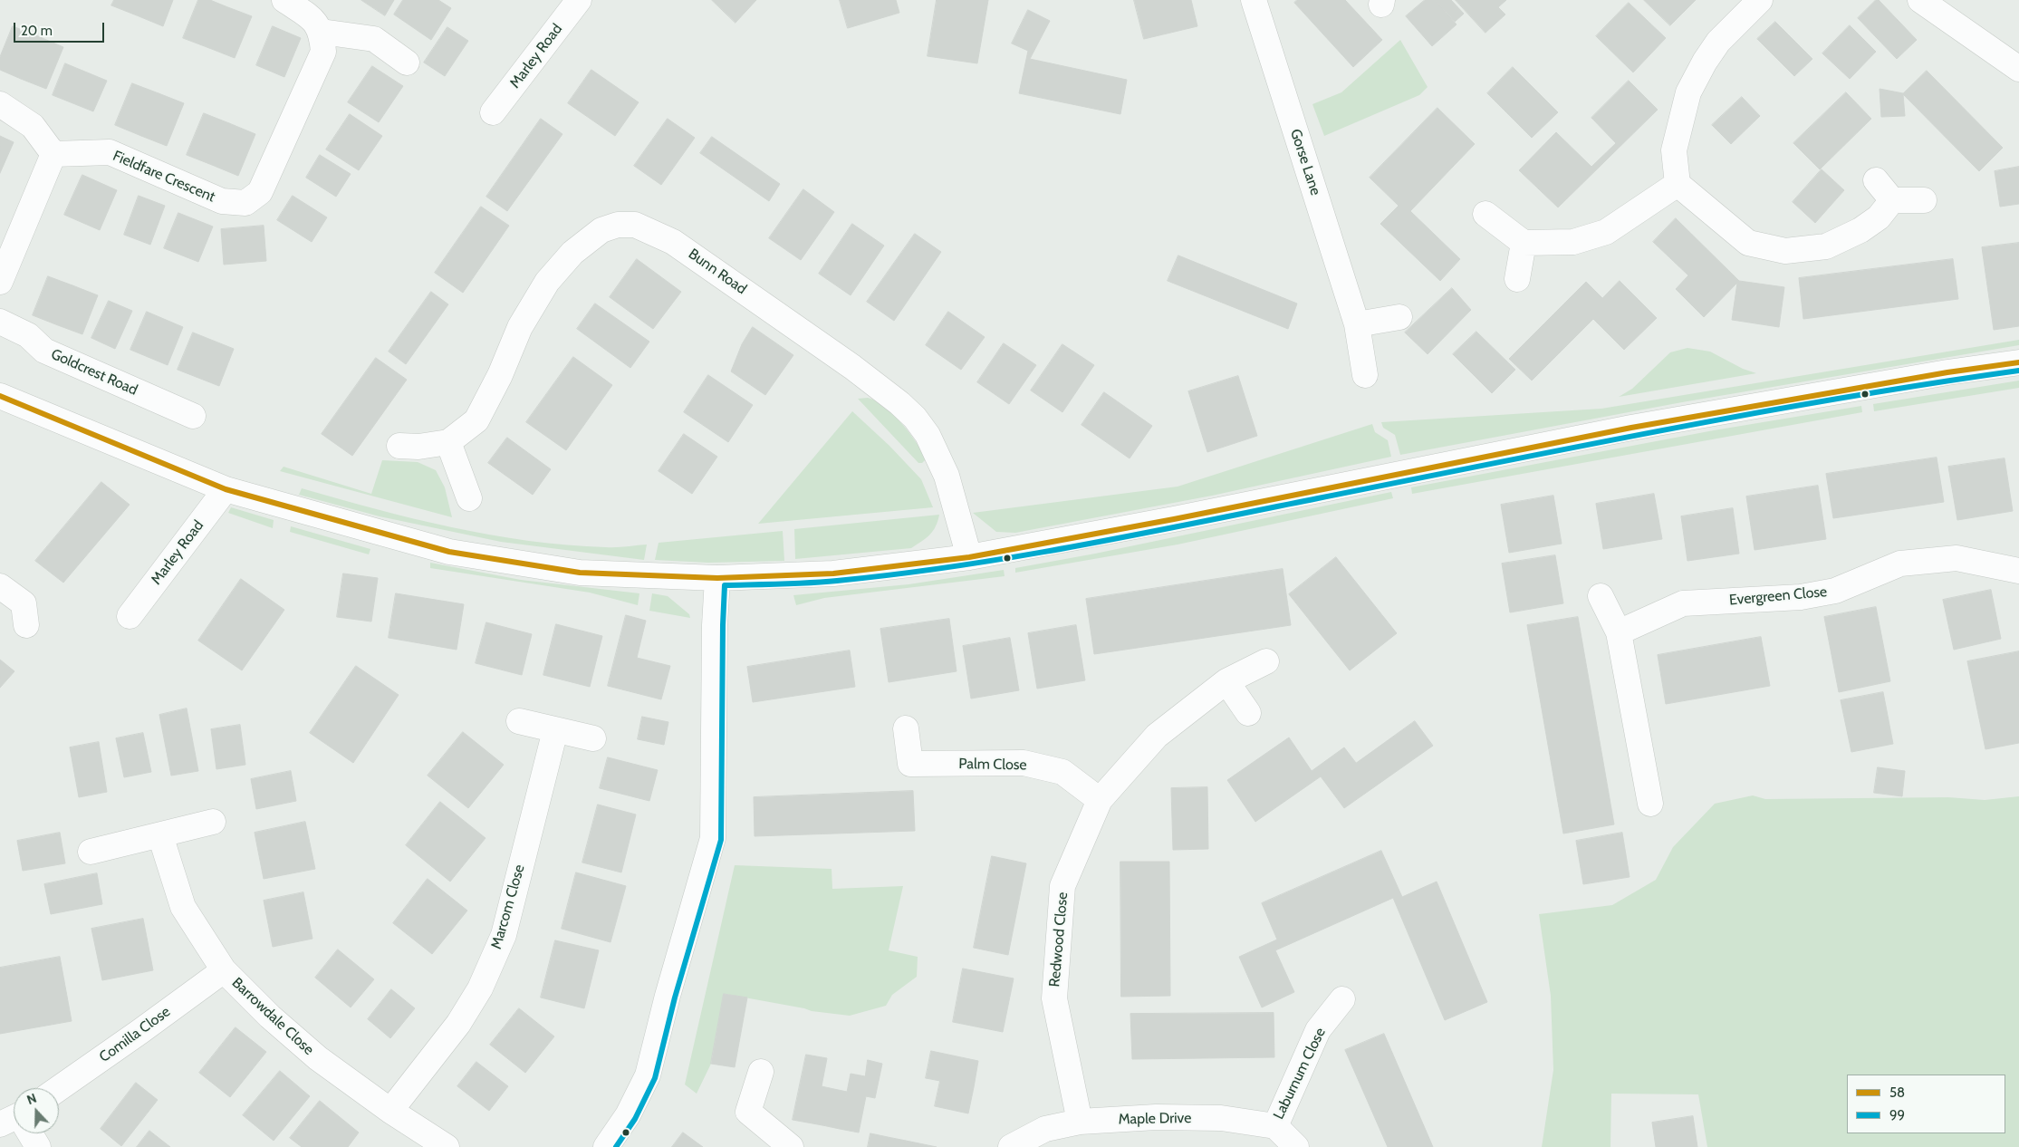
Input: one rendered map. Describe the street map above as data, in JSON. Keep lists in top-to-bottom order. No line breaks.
{"streets":{"street":["Marley Road","Gorse Lane","Fieldfare Crescent","Bunn Road","Goldcrest Road","Evergreen Close","Palm Close","Marcom Close","Redwood Close","Barrowdale Close","Comilla Close","Laburnum Close","Maple Drive"]},"crossings":[["Palm Close","Redwood Close"],["Marcom Close","Barrowdale Close"],["Redwood Close","Maple Drive"],["Barrowdale Close","Comilla Close"],["Laburnum Close","Maple Drive"]],"lines":["transit line 58","transit line 99"],"legend":["58","99"],"scale_bar":"20 m","north":"top"}
